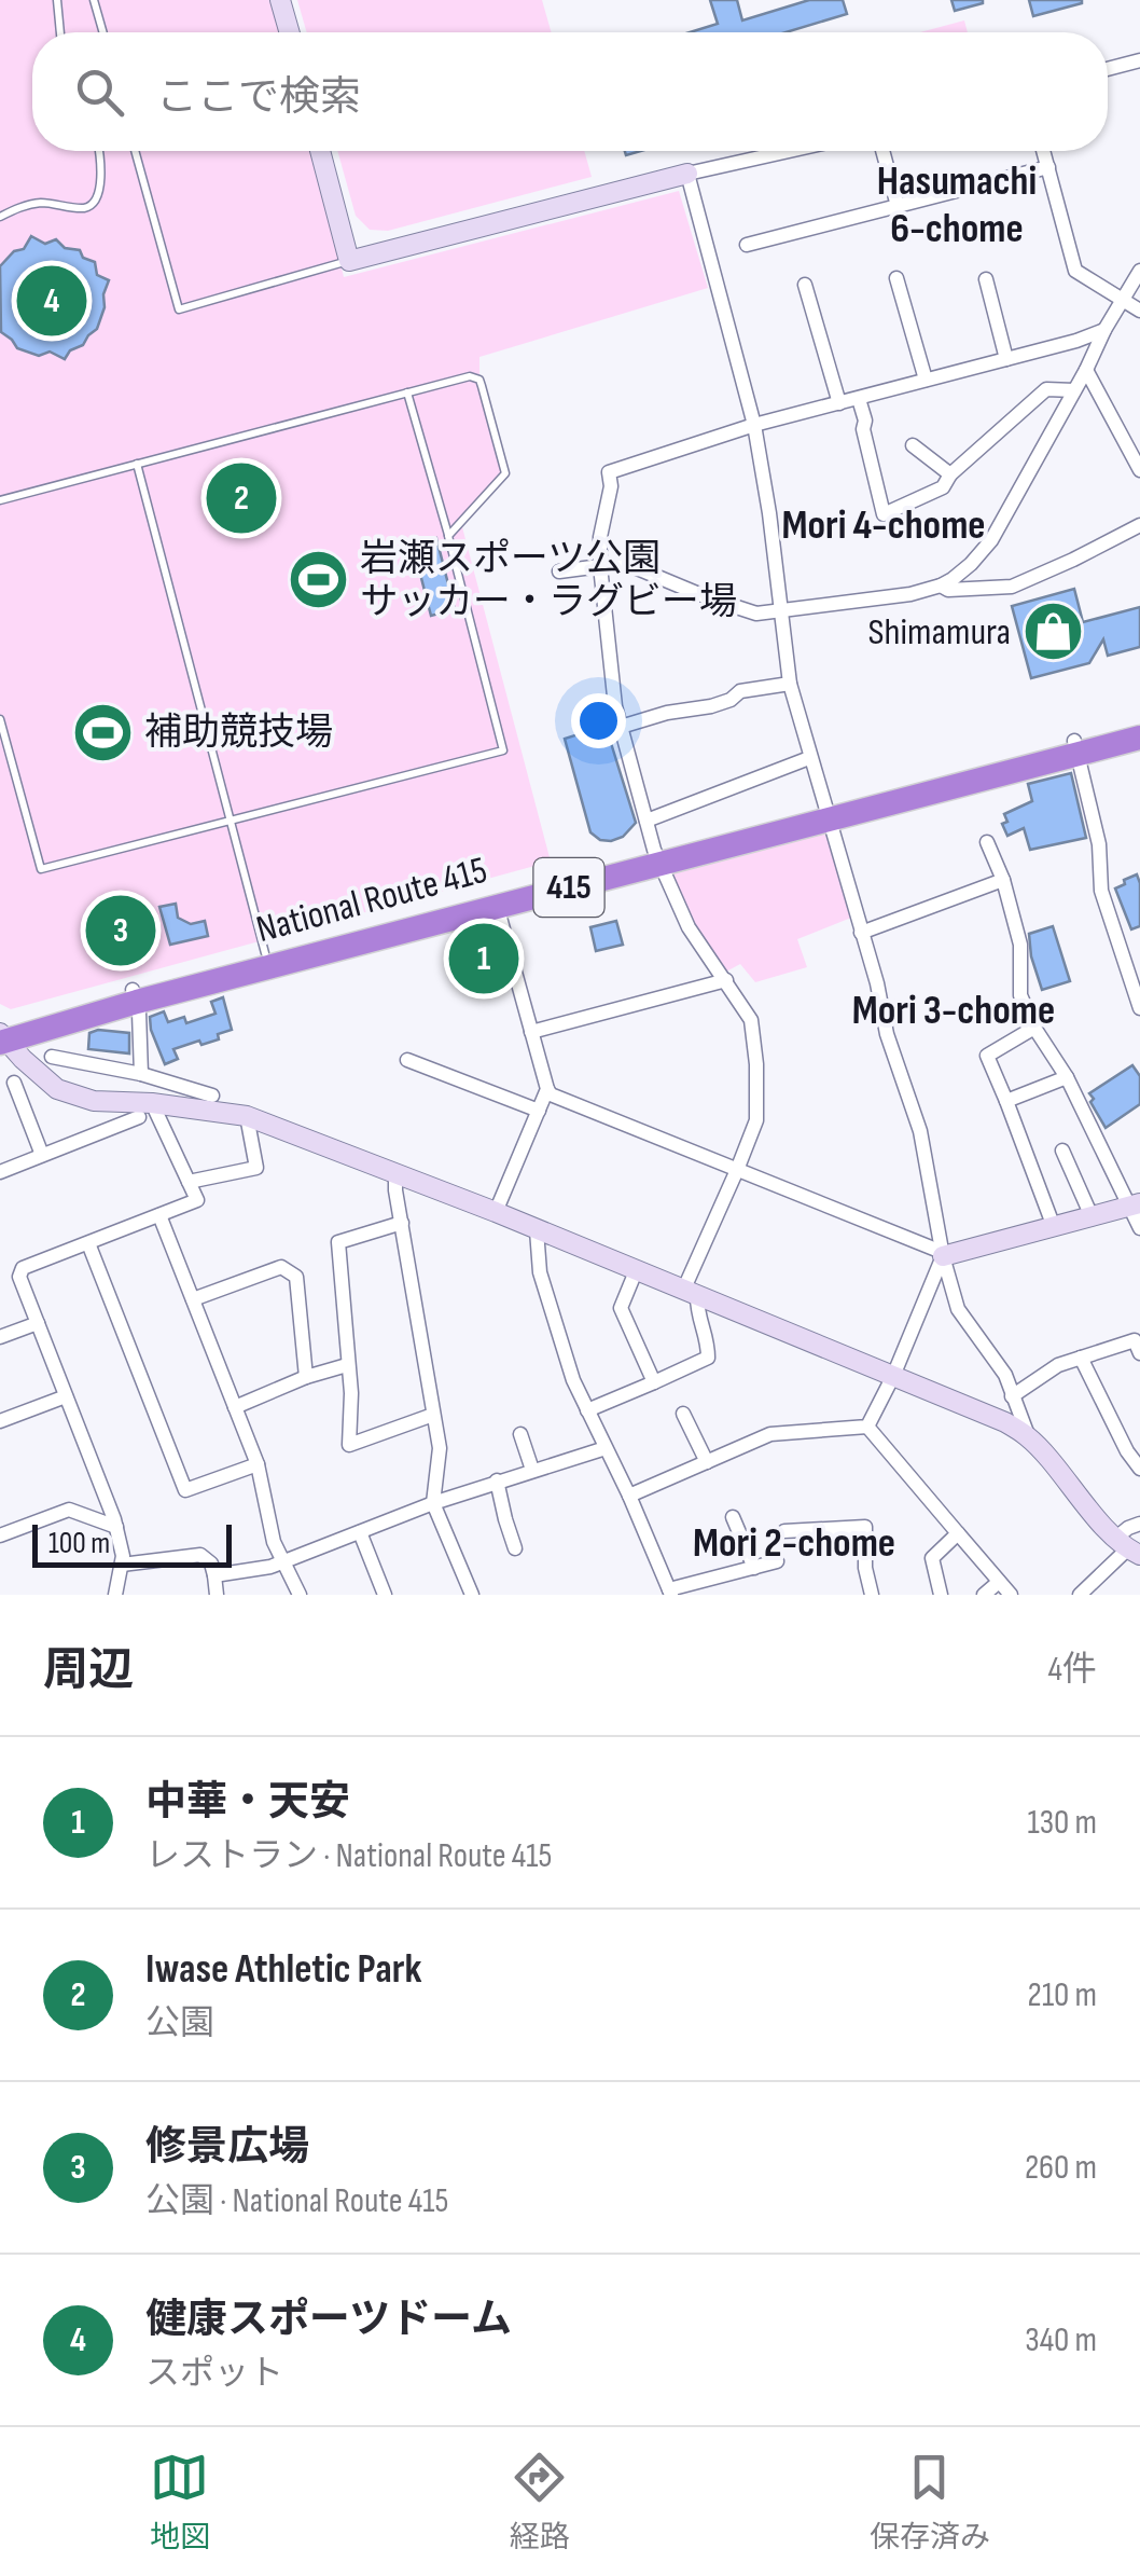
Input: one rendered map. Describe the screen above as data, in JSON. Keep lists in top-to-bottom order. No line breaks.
{"streets":{"highway":["415","National Route 415"]},"districts":["Hasumachi 6-chome","Mori 4-chome","Mori 3-chome","Mori 2-chome"],"places":{"sports":["岩瀬スポーツ公園 サッカー・ラグビー場","補助競技場"],"shop":["Shimamura"]},"scale_bar":"100 m","page":{"search":"ここで検索","pins":["4","2","3","1"],"scale":"100 m","heading":["周辺","4件"],"list":[{"mark":"1","name":"中華・天安","note":"レストラン · National Route 415","value":"130 m"},{"mark":"2","name":"Iwase Athletic Park","note":"公園","value":"210 m"},{"mark":"3","name":"修景広場","note":"公園 · National Route 415","value":"260 m"},{"mark":"4","name":"健康スポーツドーム","note":"スポット","value":"340 m"}],"nav":["地図","経路","保存済み"]}}
